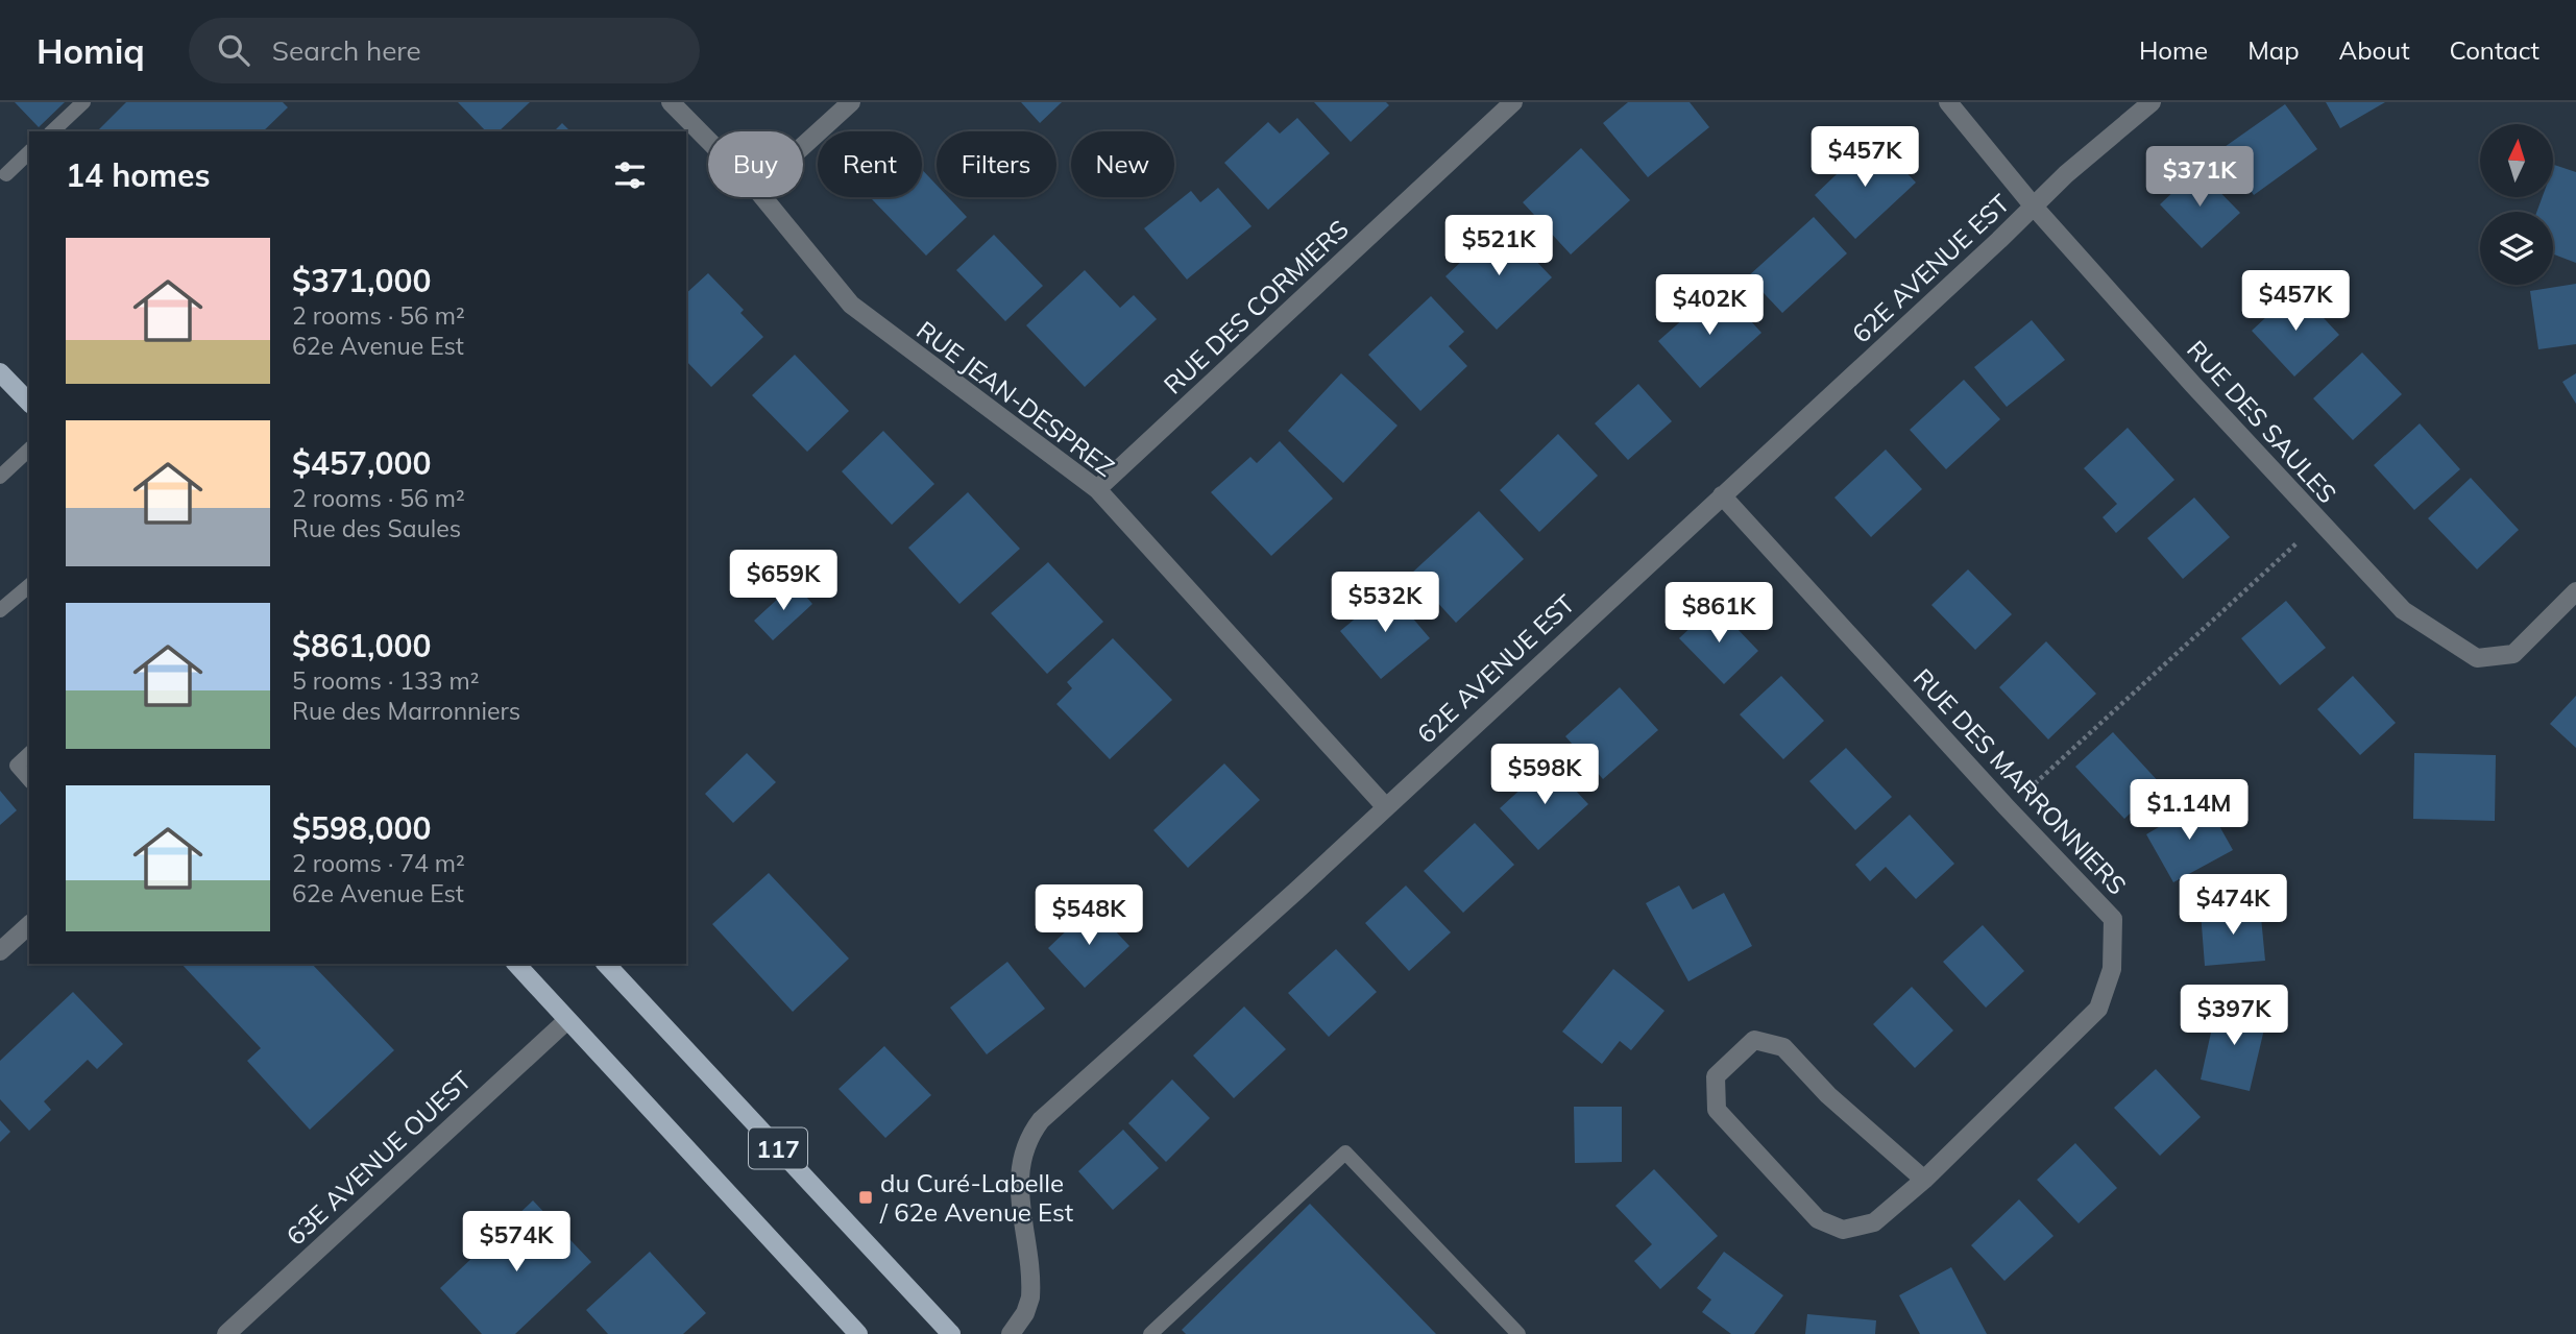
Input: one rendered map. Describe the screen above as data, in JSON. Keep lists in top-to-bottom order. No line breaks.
{"streets":{"main road":["117"],"street":["62E AVENUE EST","RUE DES CORMIERS","RUE JEAN-DESPREZ","RUE DES SAULES","RUE DES MARRONNIERS","63E AVENUE OUEST"]},"crossings":[["62E AVENUE EST","RUE JEAN-DESPREZ"],["62E AVENUE EST","RUE DES SAULES"],["62E AVENUE EST","RUE DES MARRONNIERS"],["RUE DES CORMIERS","RUE JEAN-DESPREZ"],["117","63E AVENUE OUEST"]],"places":{"transit":["du Curé-Labelle / 62e Avenue Est"]},"north":"top","page":{"header":"Homiq","search":"Search here","nav":["Home","Map","About","Contact"],"price":["$457K","$371K","$521K","$457K","$402K","$659K","$532K","$861K","$598K","$1.14M","$474K","$548K","$397K","$574K"],"chip":["Buy","Rent","Filters","New"],"heading":"14 homes","list":[{"name":"$371,000","note":"2 rooms · 56 m² · 62e Avenue Est"},{"name":"$457,000","note":"2 rooms · 56 m² · Rue des Saules"},{"name":"$861,000","note":"5 rooms · 133 m² · Rue des Marronniers"},{"name":"$598,000","note":"2 rooms · 74 m² · 62e Avenue Est"}]}}
